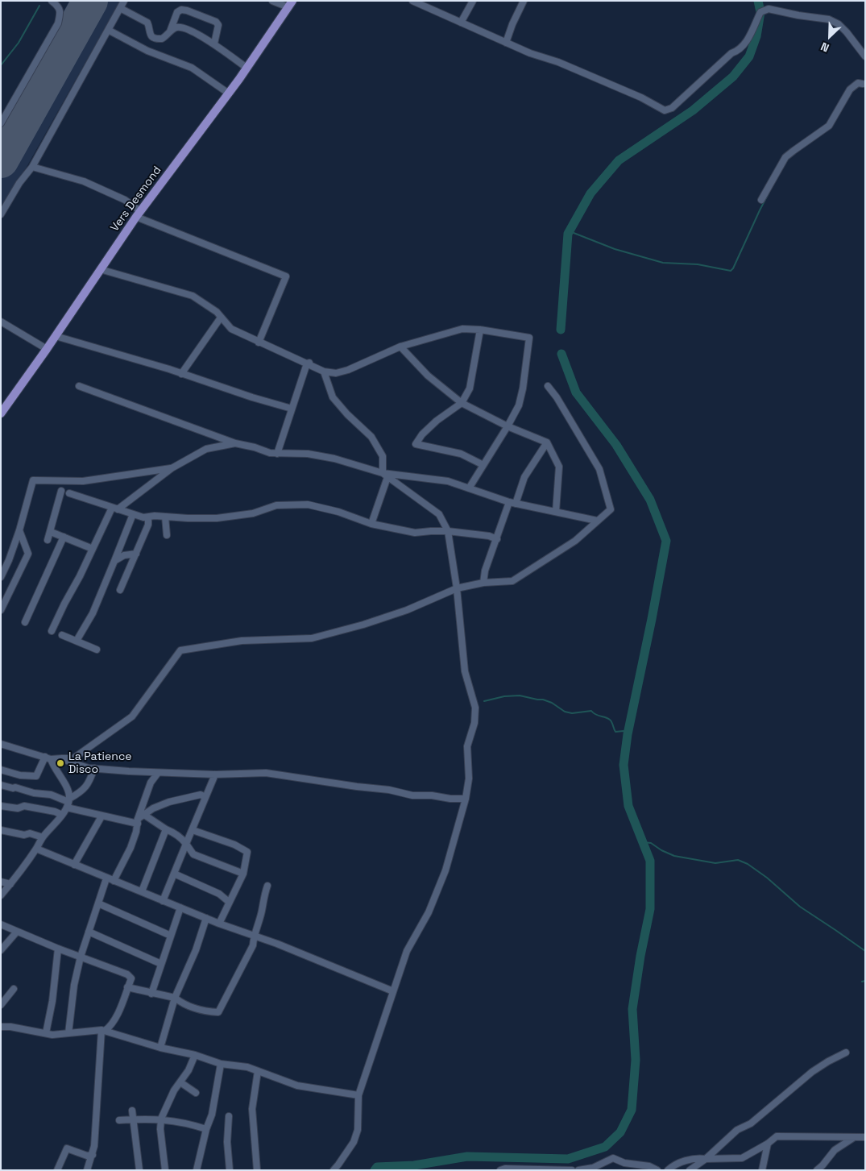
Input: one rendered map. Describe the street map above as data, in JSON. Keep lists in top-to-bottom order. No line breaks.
{"streets":{"main road":["Vers Desmond"]},"places":["La Patience Disco"],"north":"bottom left"}
